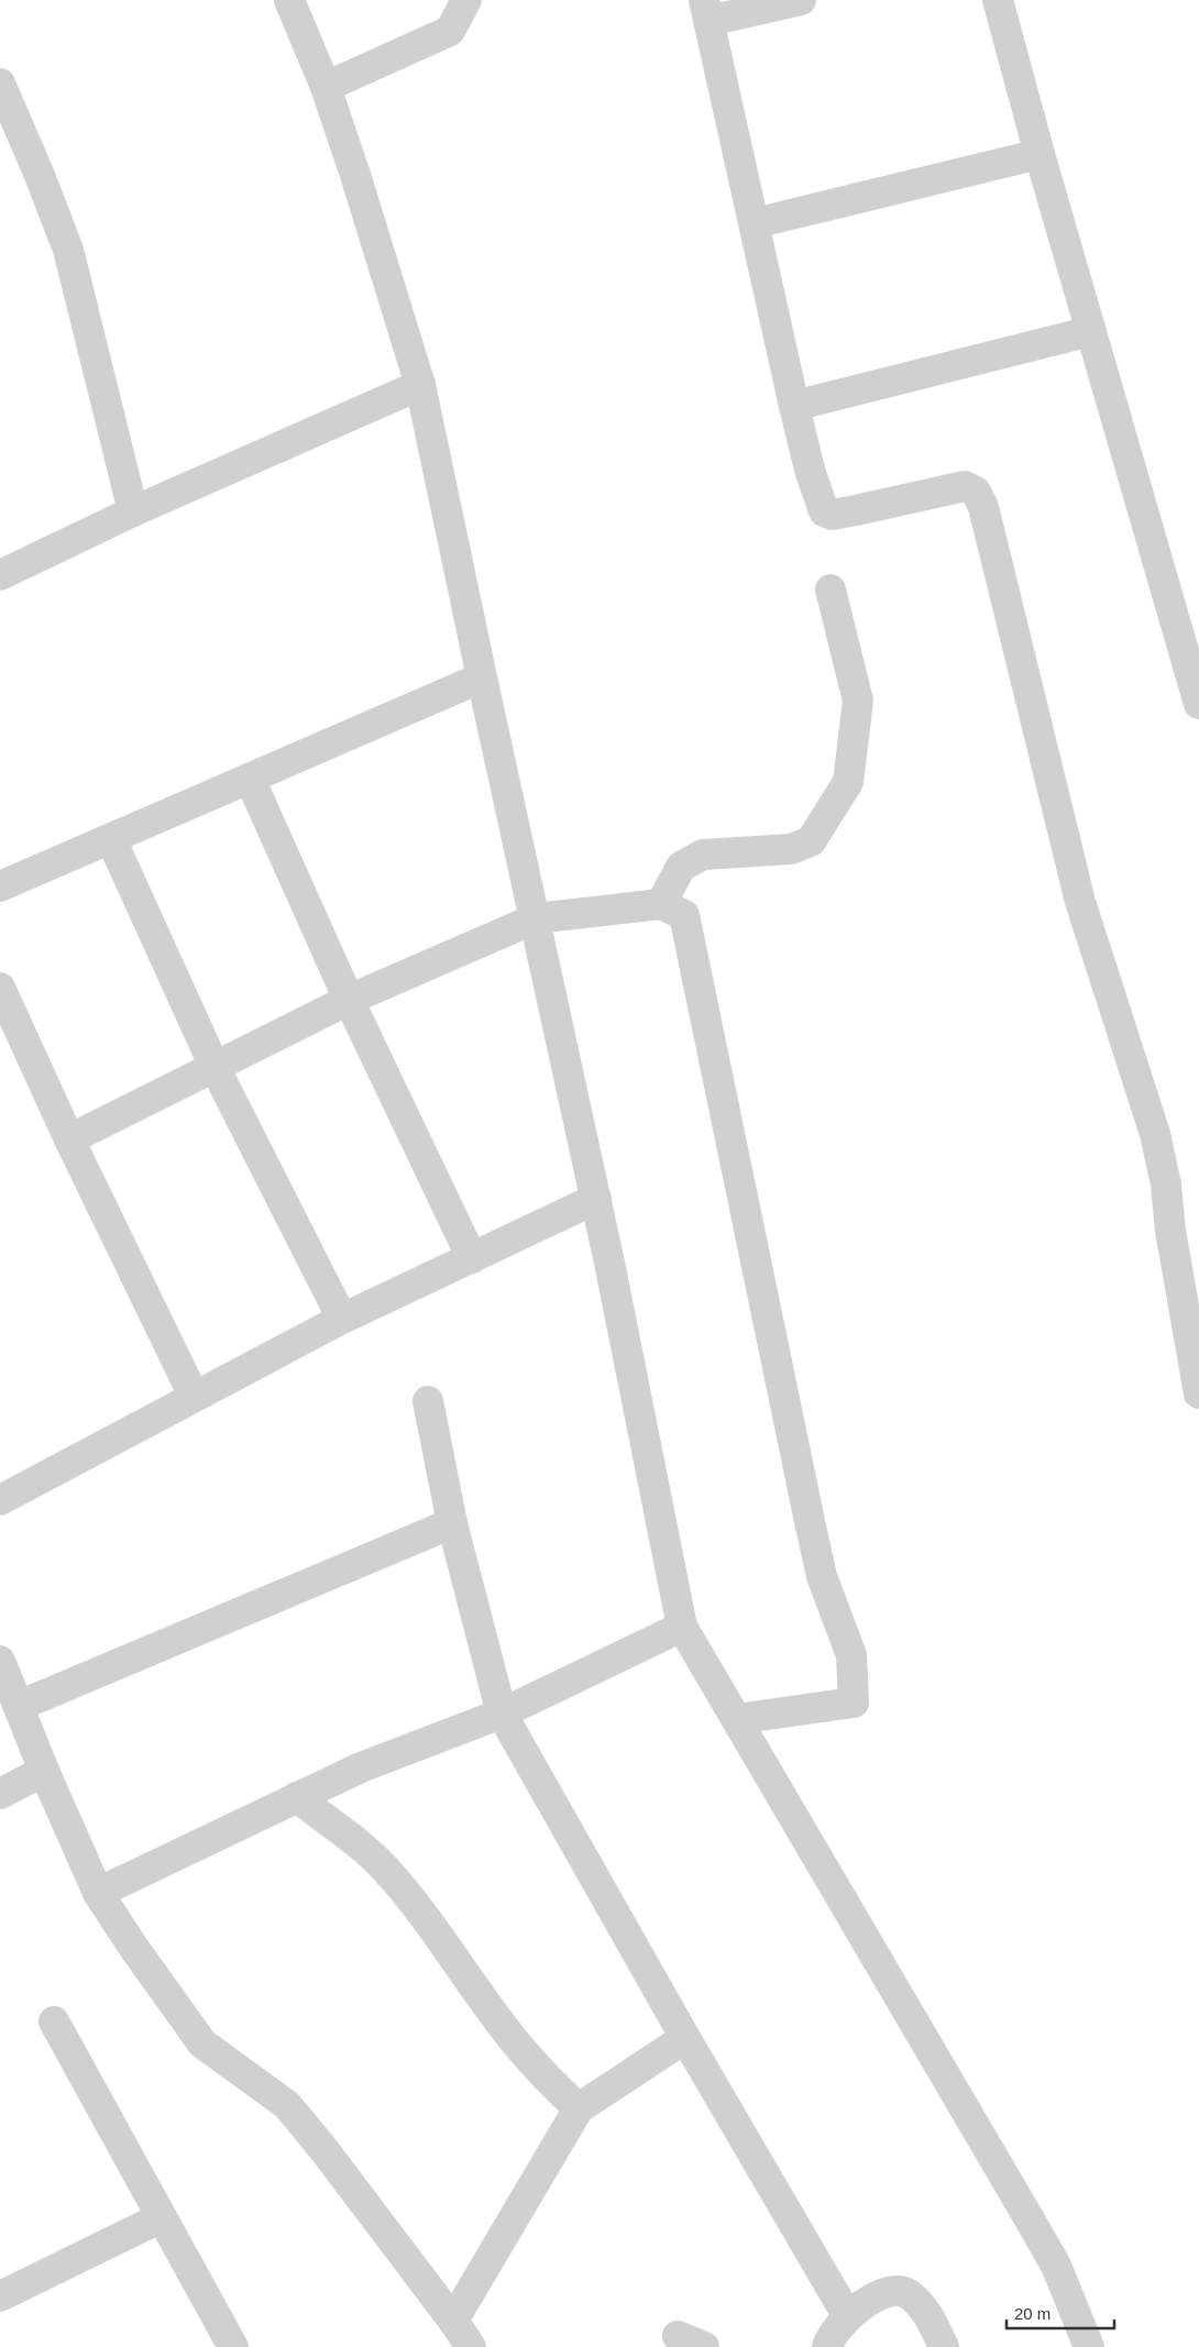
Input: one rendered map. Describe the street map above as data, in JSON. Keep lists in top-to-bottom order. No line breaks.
{"scale_bar":"20 m"}
